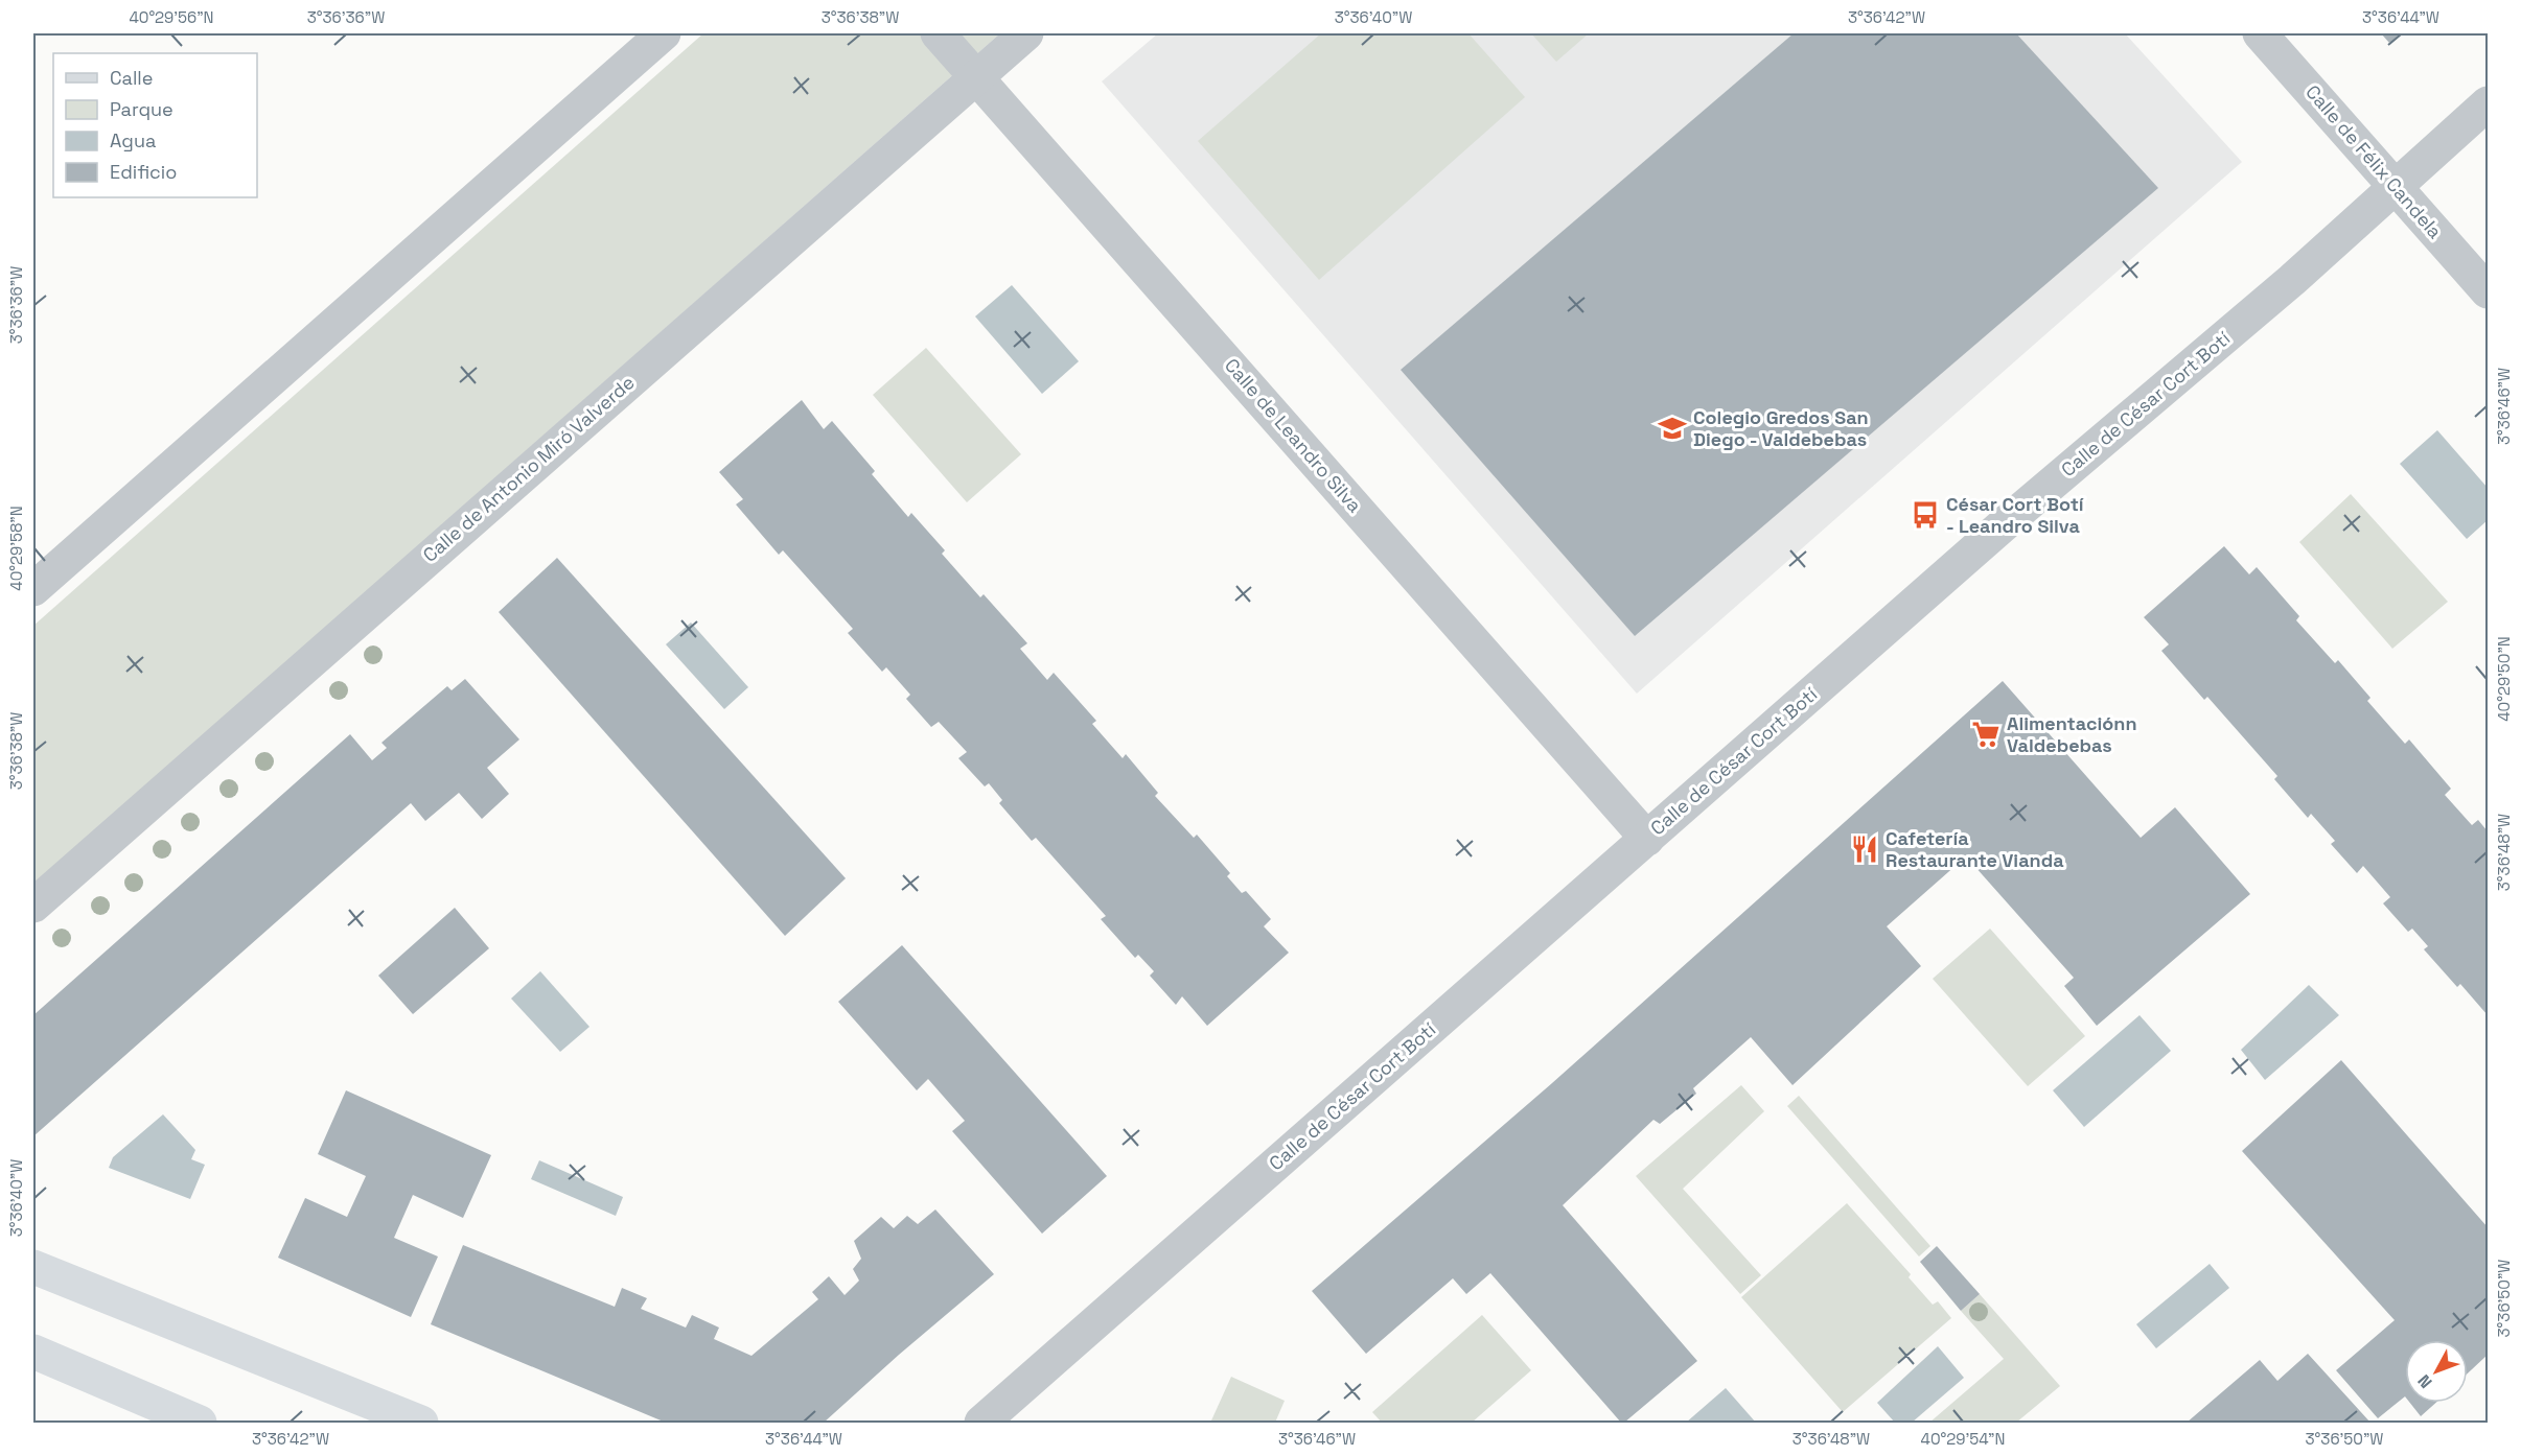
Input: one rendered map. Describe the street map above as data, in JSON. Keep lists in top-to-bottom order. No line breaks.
{"streets":{"street":["Calle de Félix Candela","Calle de César Cort Botí","Calle de Leandro Silva","Calle de Antonio Miró Valverde"]},"crossings":[["Calle de Félix Candela","Calle de César Cort Botí"],["Calle de César Cort Botí","Calle de Leandro Silva"],["Calle de Leandro Silva","Calle de Antonio Miró Valverde"]],"places":{"school or university":["Colegio Gredos San Diego - Valdebebas"],"bus stop":["César Cort Botí - Leandro Silva"],"supermarket":["Alimentaciónn Valdebebas"],"restaurant":["Cafetería Restaurante Vianda"]},"legend":["Calle","Parque","Agua","Edificio"],"north":"bottom left","coordinates":["40°29'56\"N","3°36'36\"W","3°36'38\"W","3°36'40\"W","3°36'42\"W","3°36'44\"W","3°36'46\"W","40°29'58\"N","40°29'50\"N","3°36'48\"W","3°36'50\"W","40°29'54\"N"]}
